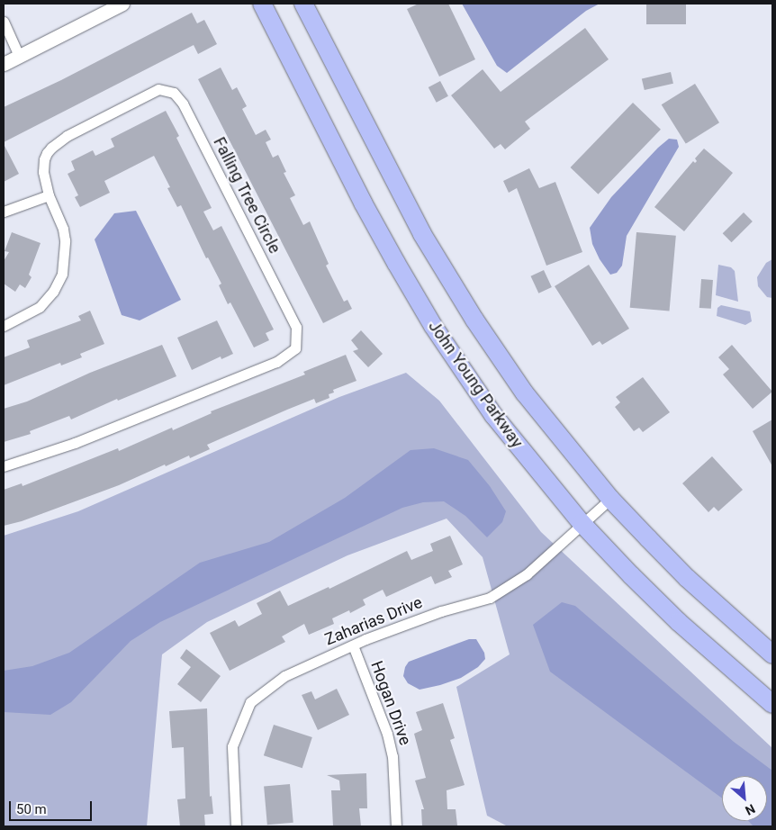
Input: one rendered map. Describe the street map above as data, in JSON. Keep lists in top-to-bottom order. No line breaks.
{"streets":{"highway":["John Young Parkway"],"street":["Falling Tree Circle","Zaharias Drive","Hogan Drive"]},"crossings":[["John Young Parkway","Zaharias Drive"],["Zaharias Drive","Hogan Drive"]],"scale_bar":"50 m","north":"bottom right"}
